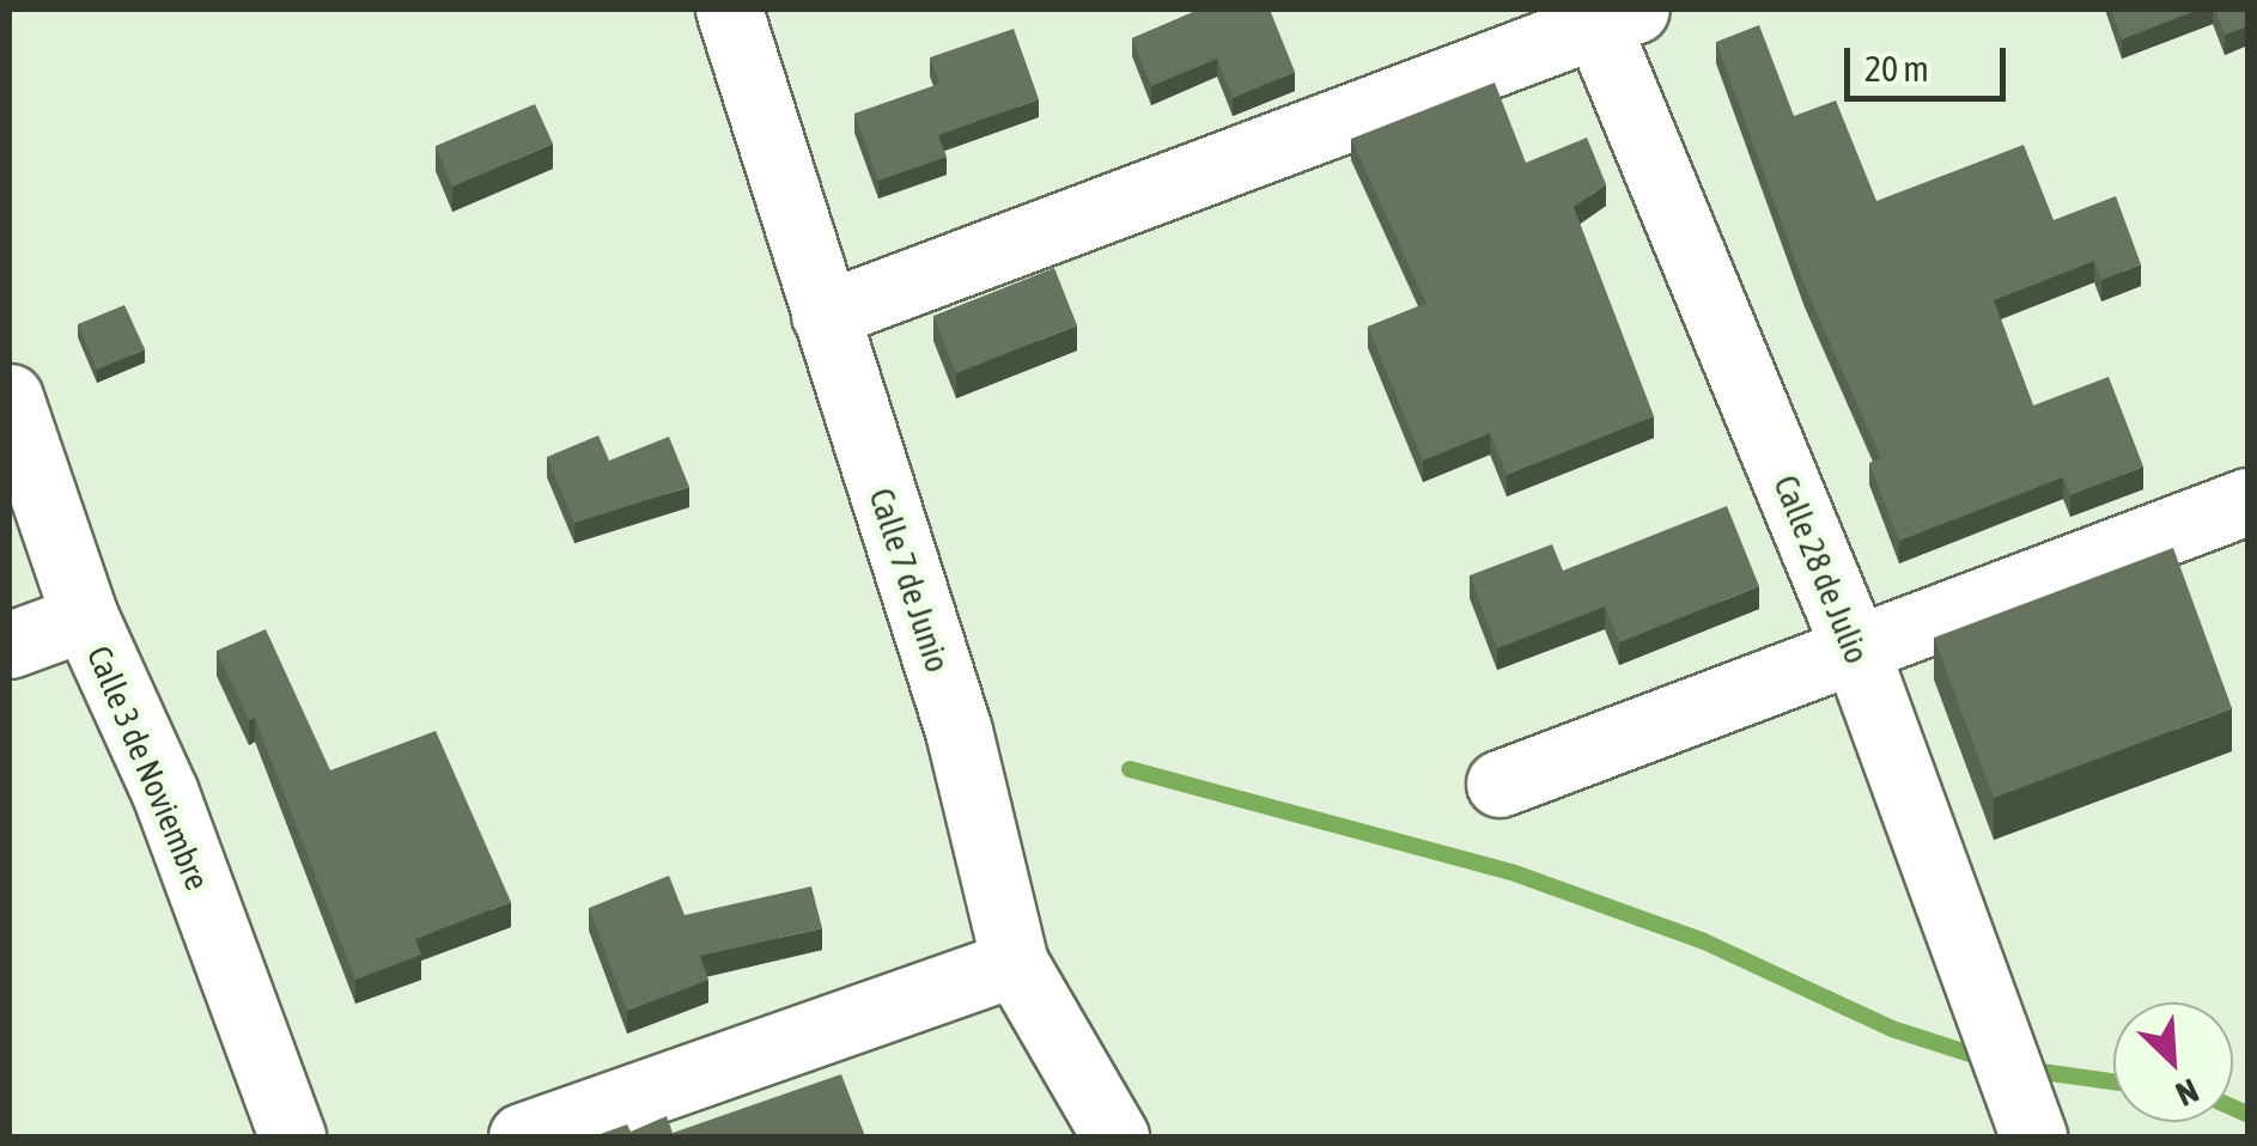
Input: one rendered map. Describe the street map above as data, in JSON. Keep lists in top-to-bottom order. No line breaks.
{"streets":{"street":["Calle 28 de Julio","Calle 7 de Junio","Calle 3 de Noviembre"]},"scale_bar":"20 m","north":"bottom right"}
